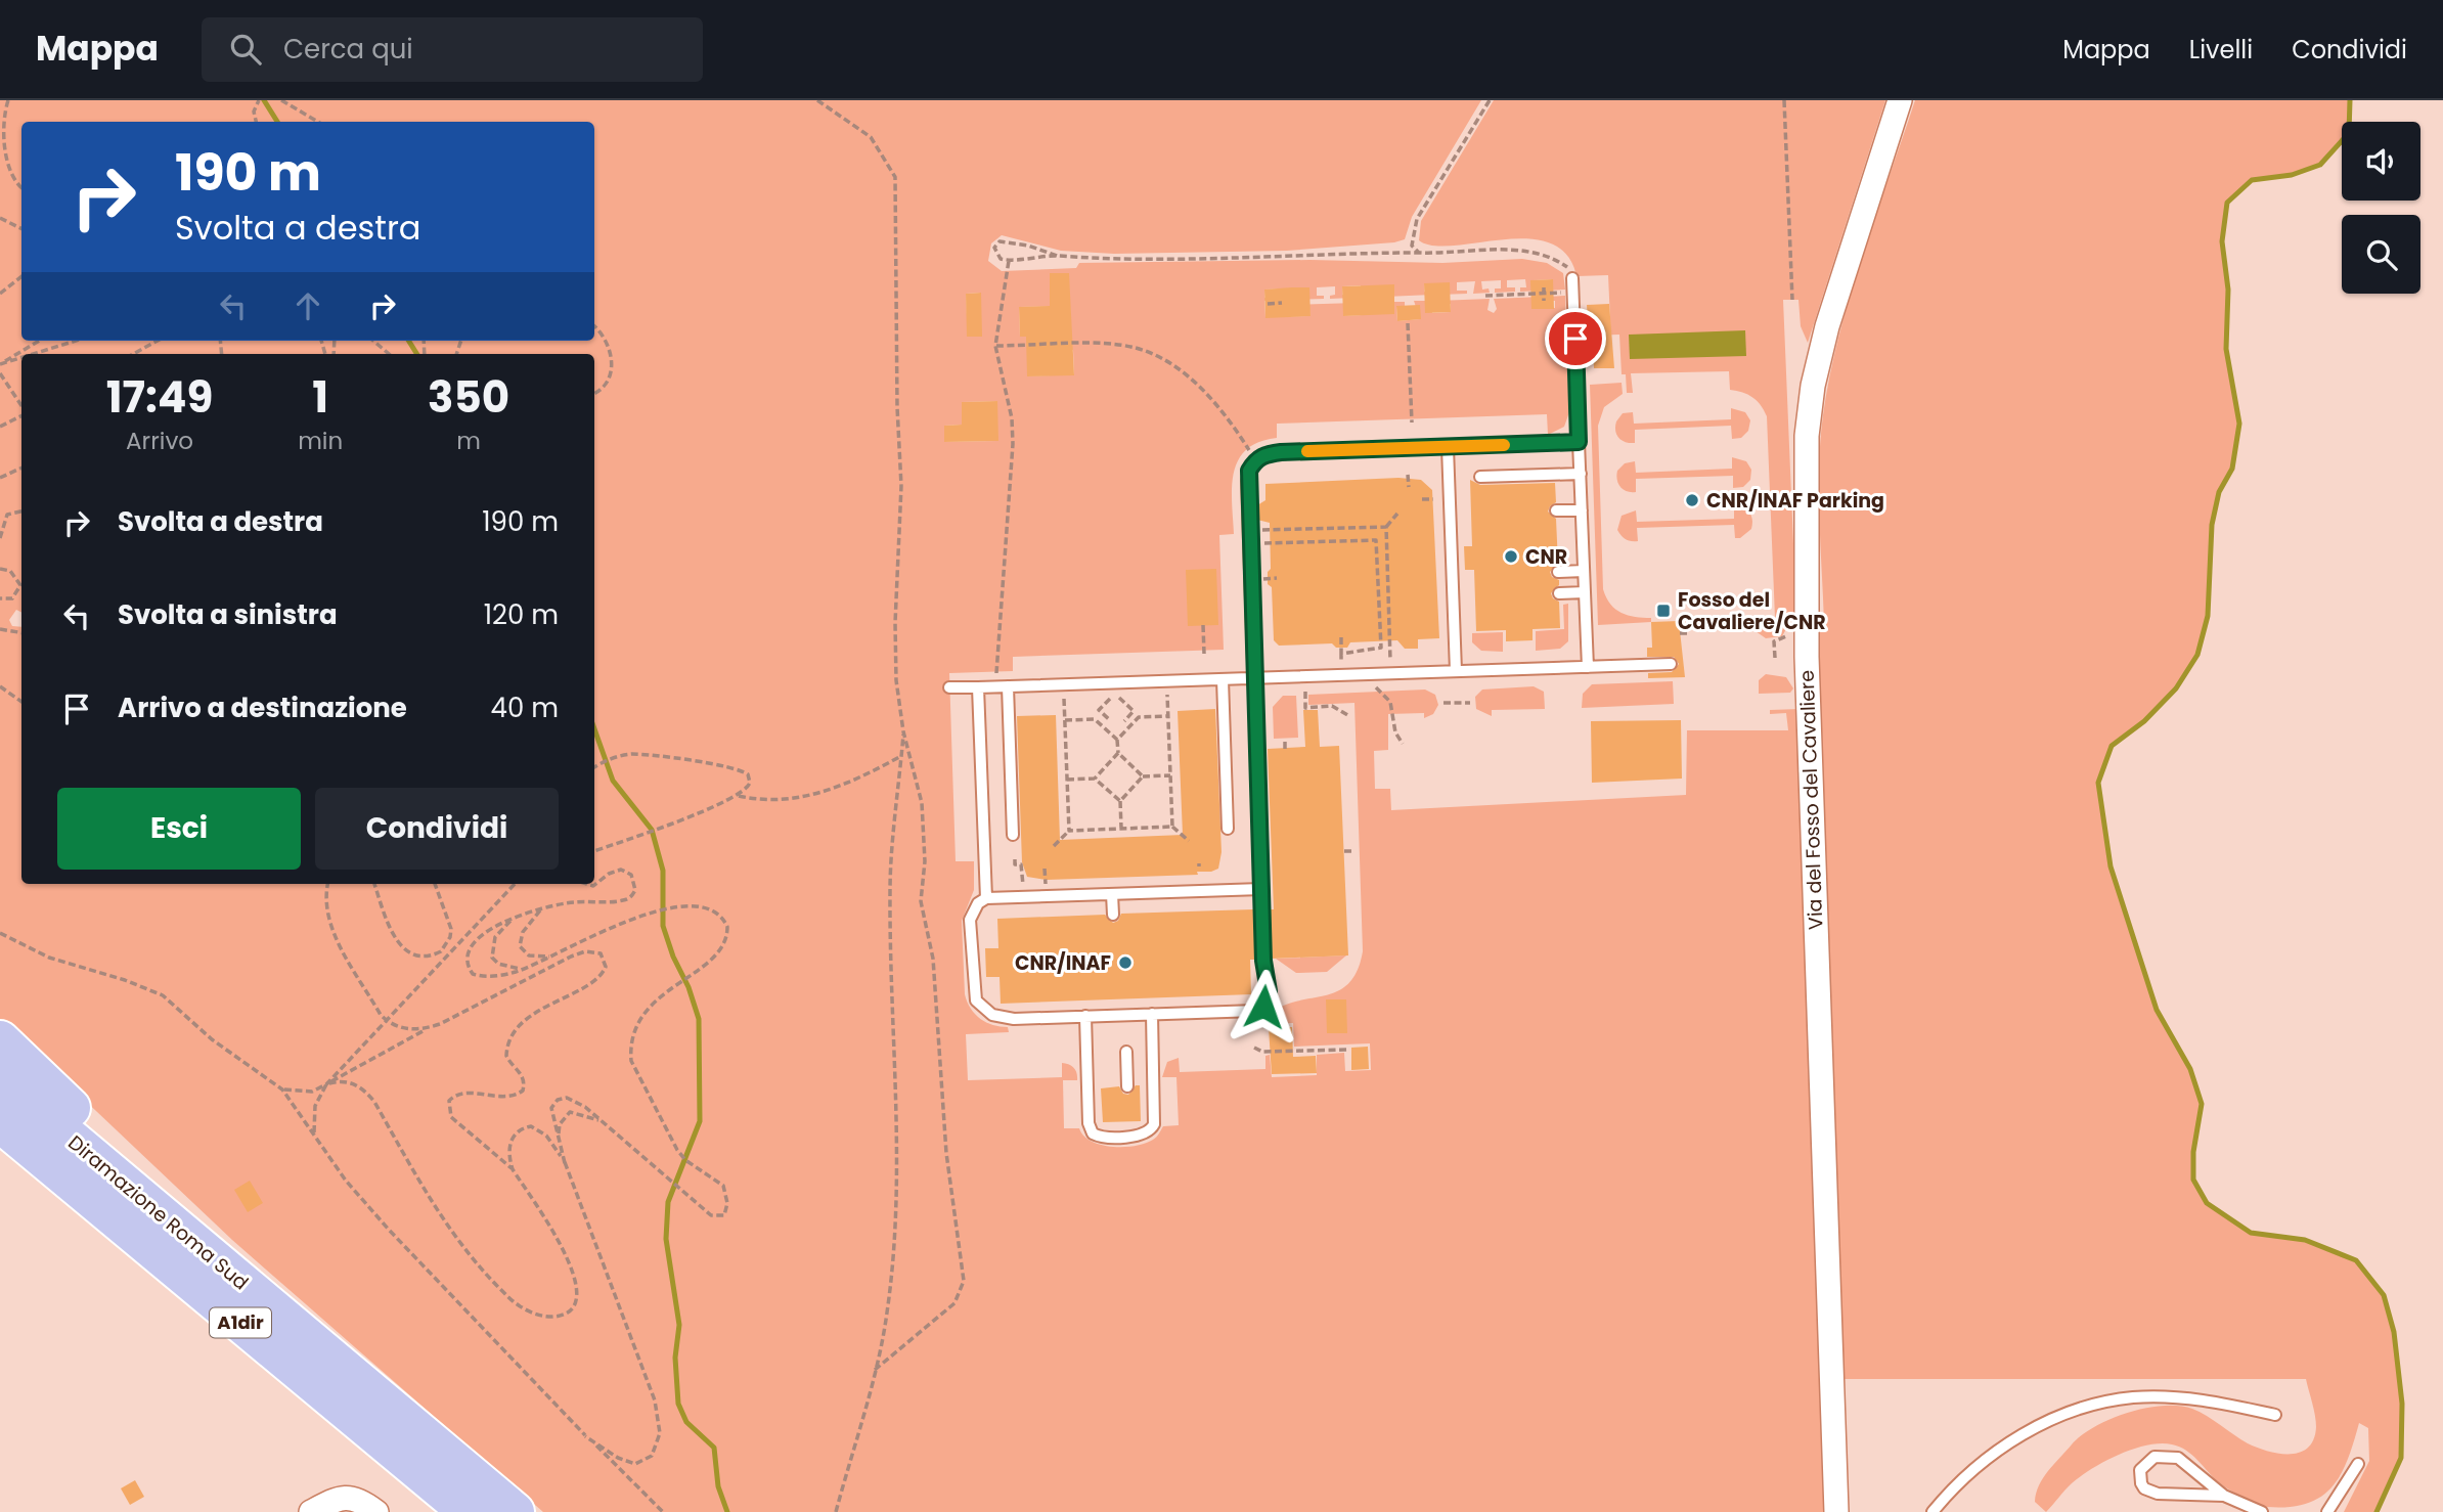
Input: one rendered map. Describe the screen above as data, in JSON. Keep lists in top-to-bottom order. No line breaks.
{"streets":{"highway":["Diramazione Roma Sud","A1dir"],"street":["Via del Fosso del Cavaliere"]},"places":{"other":["CNR/INAF Parking","CNR","CNR/INAF"],"transit":["Fosso del Cavaliere/CNR"]},"page":{"header":"Mappa","search":"Cerca qui","nav":["Mappa","Livelli","Condividi"],"turn":["190 m","Svolta a destra"],"eta":["17:49","Arrivo","1","min","350","m"],"list":[{"name":"Svolta a destra","value":"190 m"},{"name":"Svolta a sinistra","value":"120 m"},{"name":"Arrivo a destinazione","value":"40 m"}],"buttons":["Esci","Condividi"]}}
